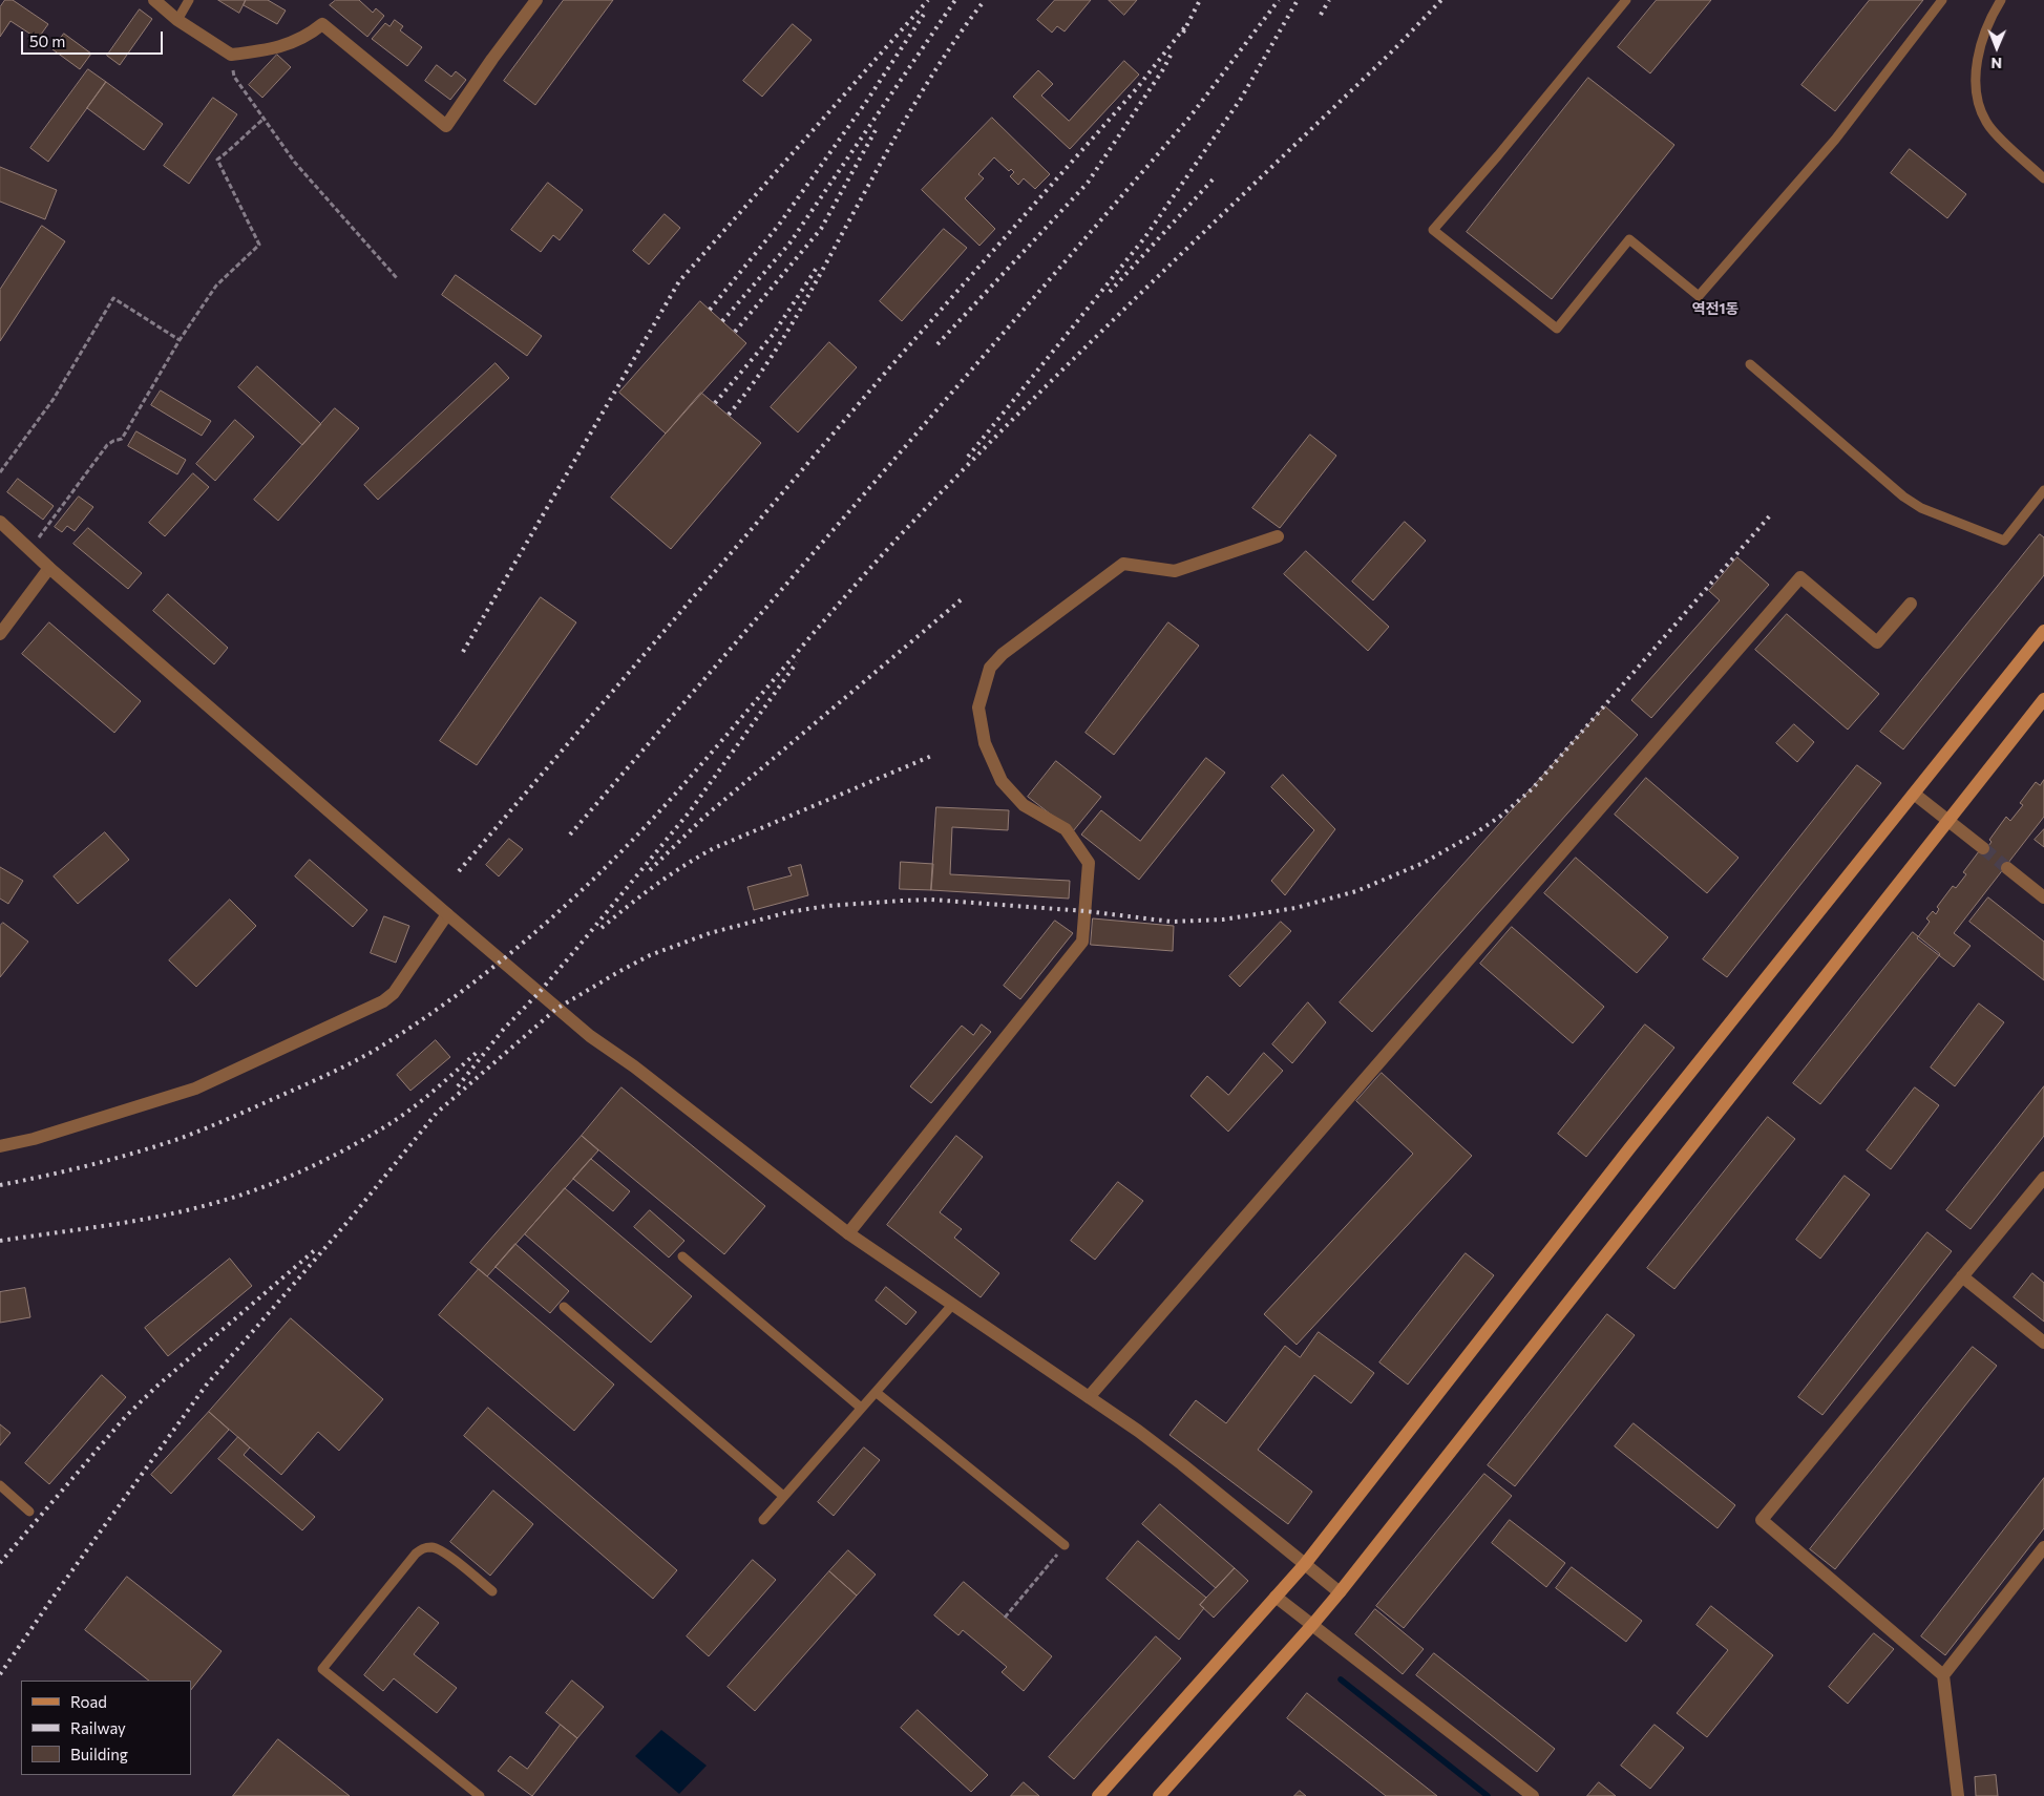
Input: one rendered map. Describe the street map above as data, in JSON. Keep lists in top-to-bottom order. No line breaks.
{"districts":["역전1동"],"legend":["Road","Railway","Building"],"scale_bar":"50 m","north":"bottom"}
